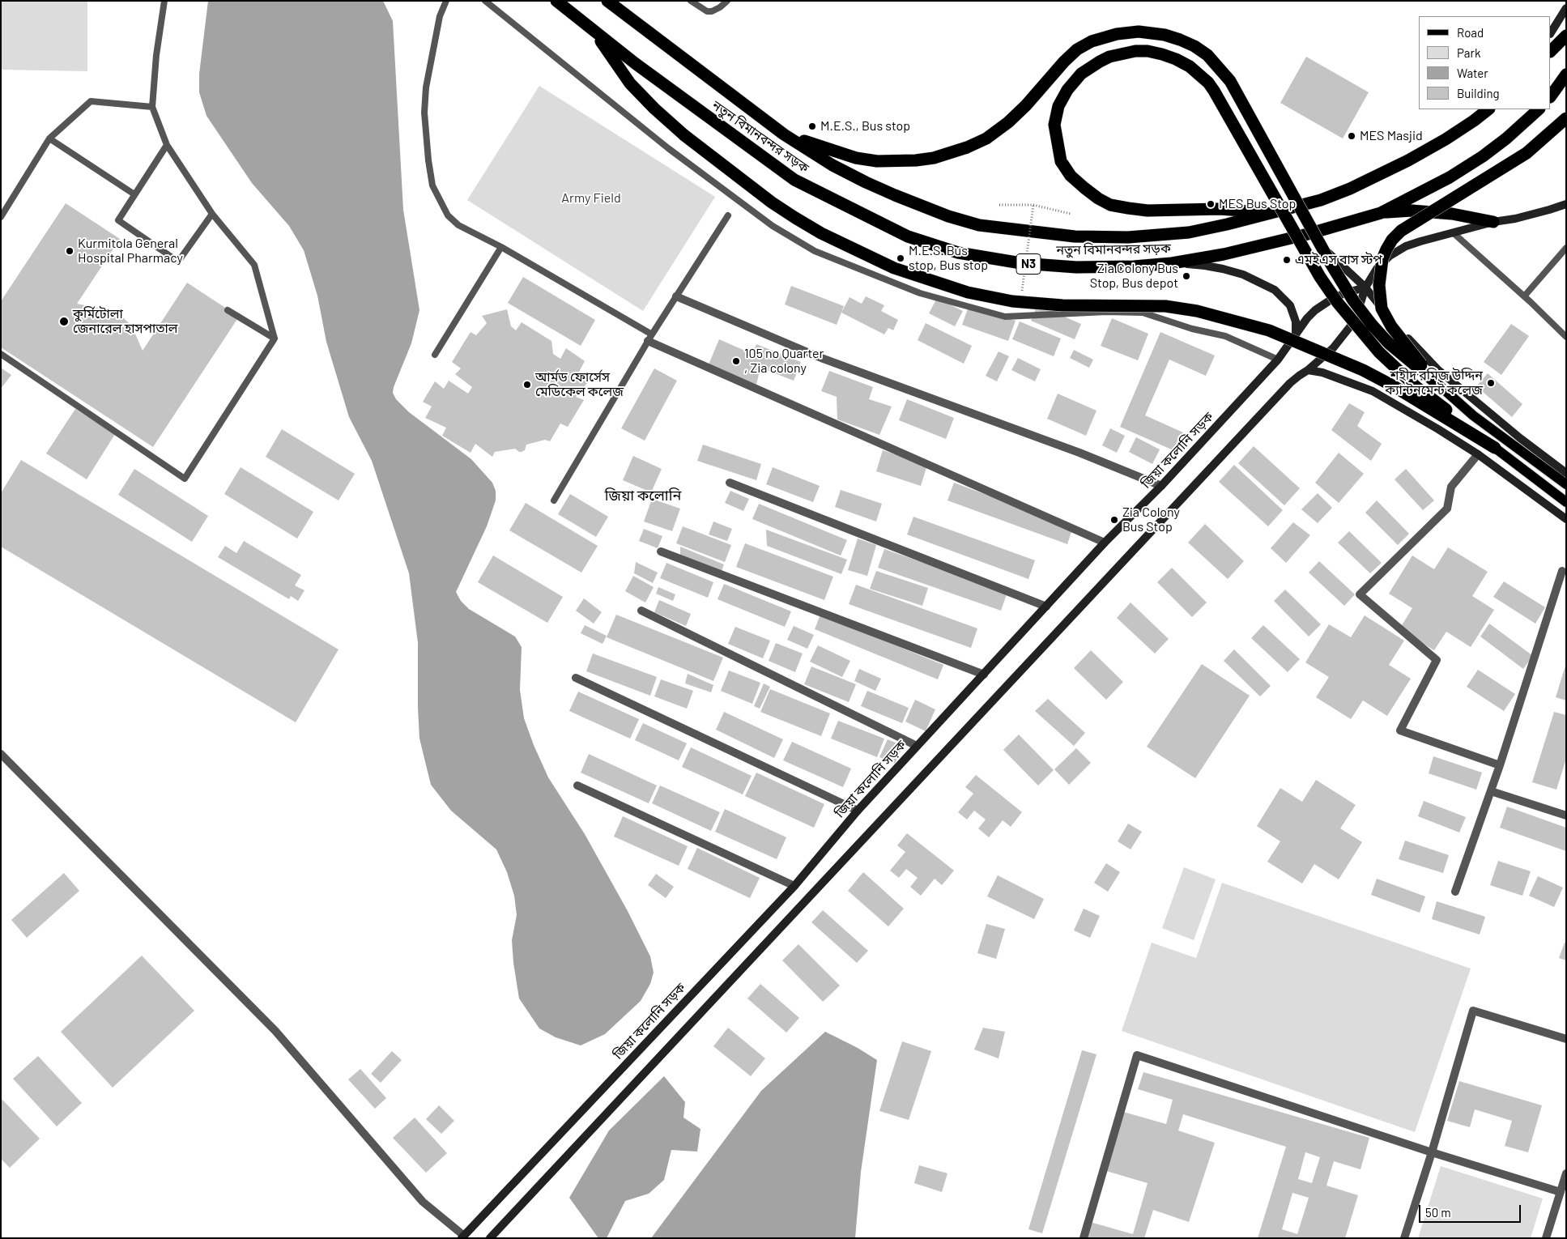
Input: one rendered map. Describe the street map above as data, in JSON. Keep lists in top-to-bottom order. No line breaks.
{"streets":{"highway":["নতুন বিমানবন্দর সড়ক","N3"],"main road":["জিয়া কলোনি সড়ক"]},"districts":["জিয়া কলোনি"],"parks":["Army Field"],"places":["M.E.S., Bus stop","MES Masjid","MES Bus Stop","Kurmitola General Hospital Pharmacy","M.E.S. Bus stop, Bus stop","এমইএস বাস স্টপ","Zia Colony Bus Stop, Bus depot","কুর্মিটোলা জেনারেল হাসপাতাল","105 no Quarter , Zia colony","শহীদ রমিজ উদ্দিন ক্যান্টনমেন্ট কলেজ","আর্মড ফোর্সেস মেডিকেল কলেজ","Zia Colony Bus Stop"],"legend":["Road","Park","Water","Building"],"scale_bar":"50 m"}
